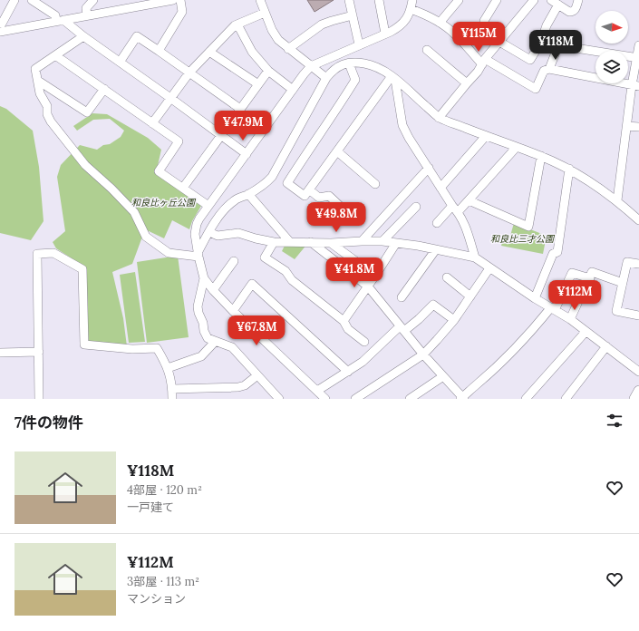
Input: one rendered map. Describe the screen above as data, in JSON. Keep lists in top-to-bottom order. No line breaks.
{"parks":["和良比ヶ丘公園","和良比三才公園"],"north":"right","page":{"price":["¥115M","¥118M","¥47.9M","¥49.8M","¥41.8M","¥112M","¥67.8M"],"heading":"7件の物件","list":[{"name":"¥118M","note":"4部屋 · 120 m² · 一戸建て"},{"name":"¥112M","note":"3部屋 · 113 m² · マンション"}]}}
